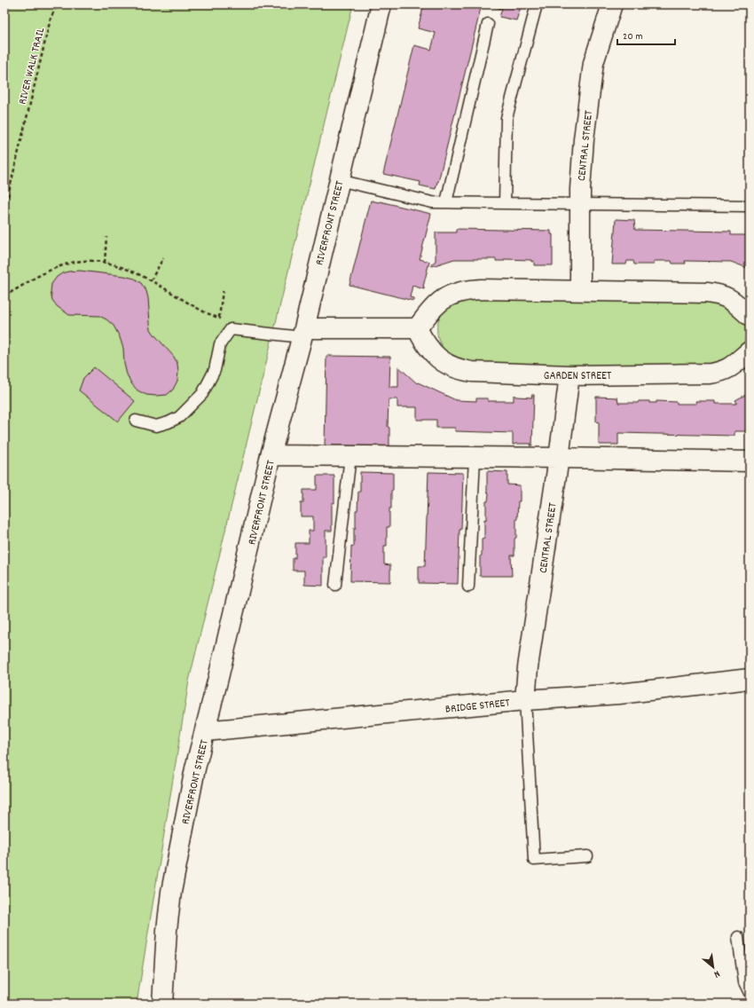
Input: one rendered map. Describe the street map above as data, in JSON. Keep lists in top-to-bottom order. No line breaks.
{"streets":{"street":["CENTRAL STREET","RIVERFRONT STREET","GARDEN STREET","BRIDGE STREET"],"path":["RIVER WALK TRAIL"]},"crossings":[["CENTRAL STREET","GARDEN STREET"],["CENTRAL STREET","BRIDGE STREET"],["RIVERFRONT STREET","BRIDGE STREET"]],"scale_bar":"20 m","north":"bottom right"}
